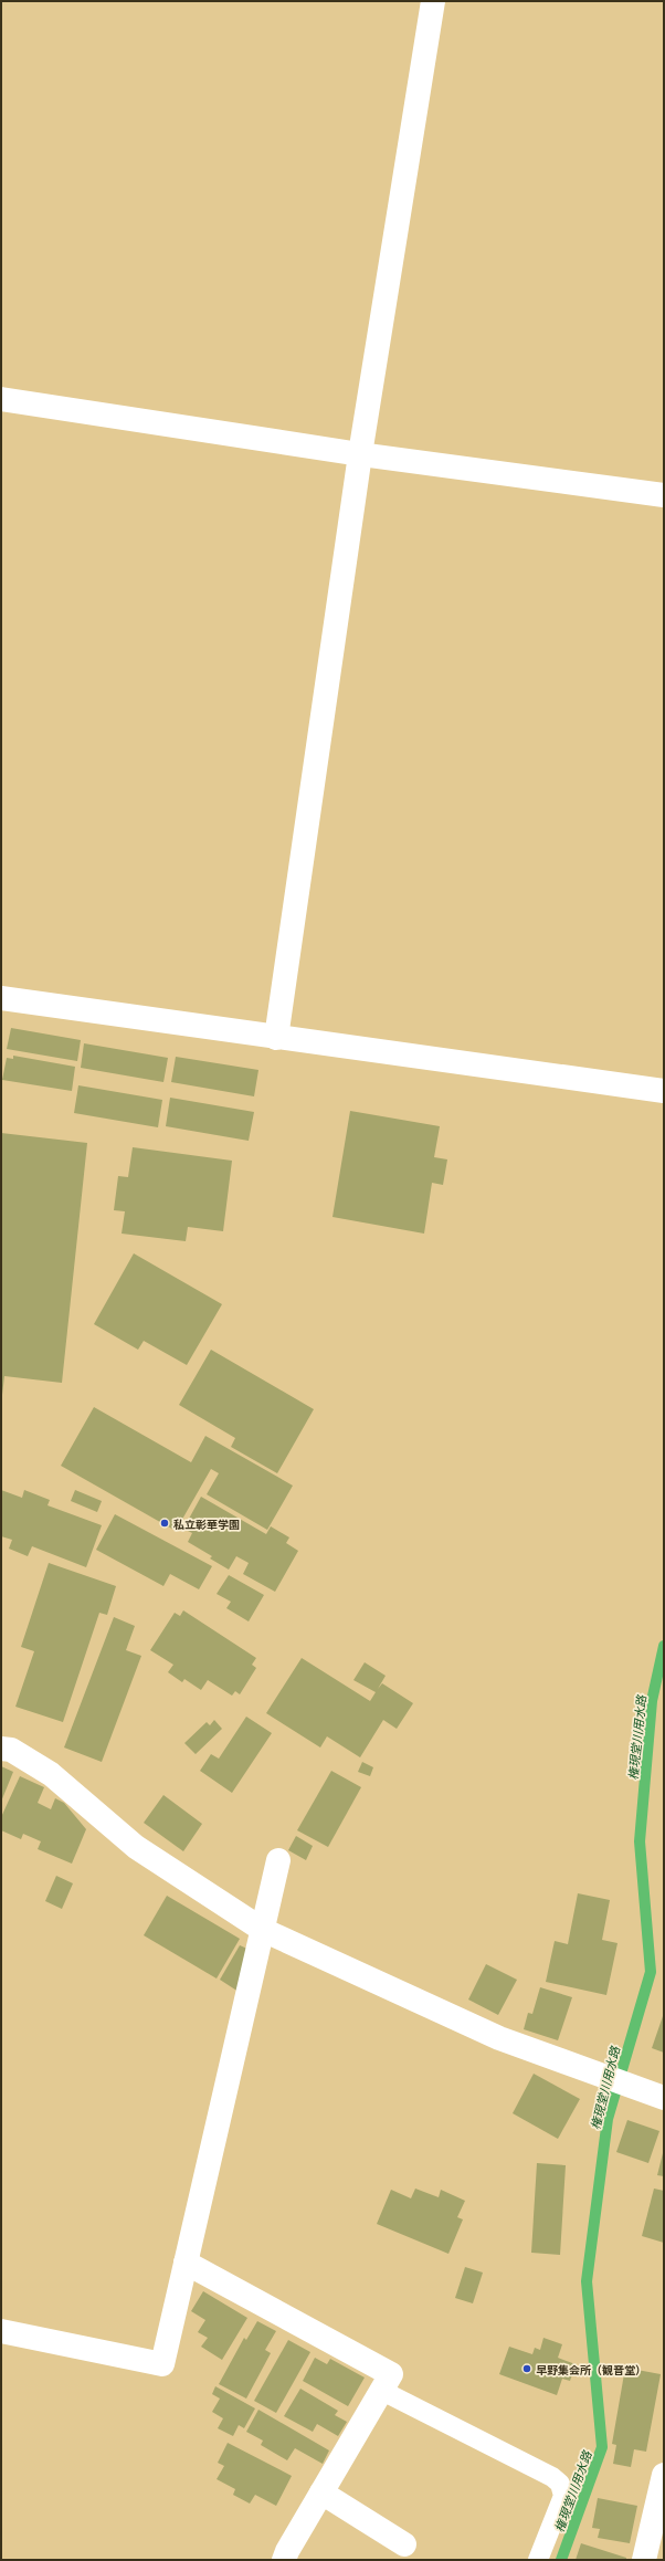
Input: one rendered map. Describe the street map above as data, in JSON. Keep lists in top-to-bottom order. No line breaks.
{"water":["権現堂川用水路"],"places":["私立彰華学園","早野集会所（観音堂）"]}
